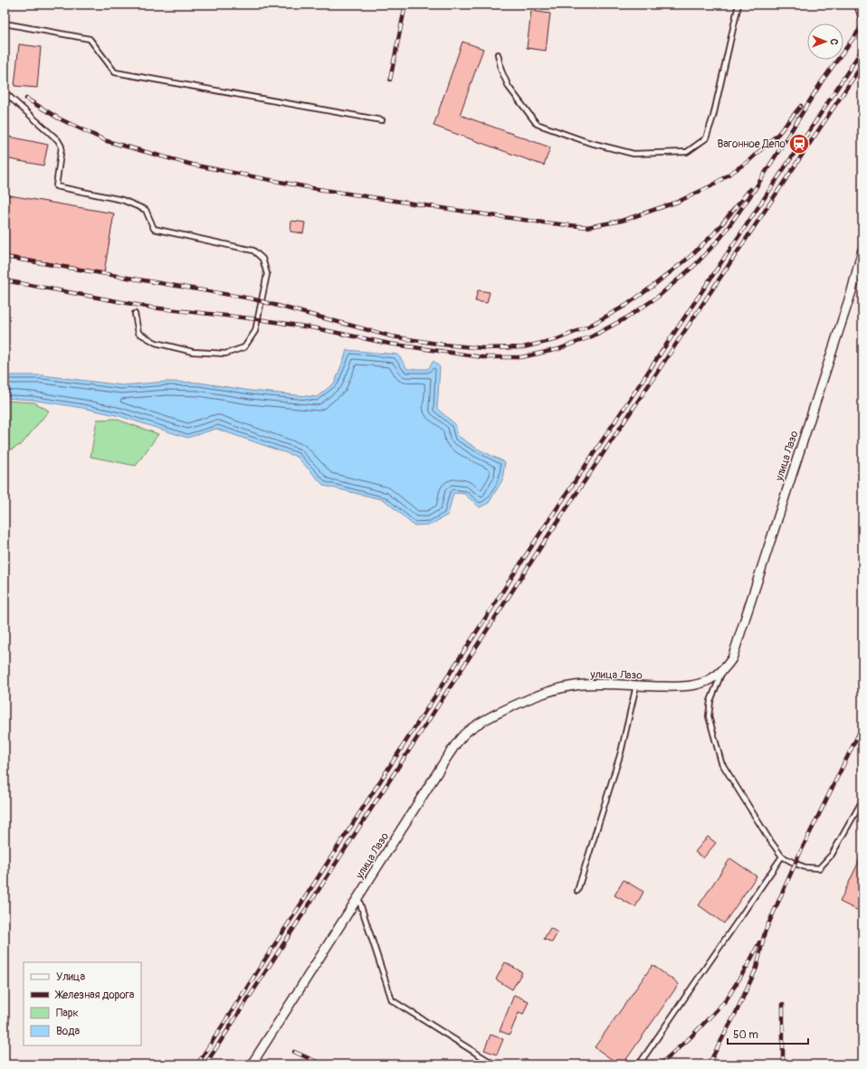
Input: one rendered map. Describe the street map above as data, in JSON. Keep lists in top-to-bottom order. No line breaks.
{"streets":{"street":["улица Лазо"]},"places":{"station":["Вагонное Депо"]},"legend":["Улица","Железная дорога","Парк","Вода"],"scale_bar":"50 m","north":"right"}
